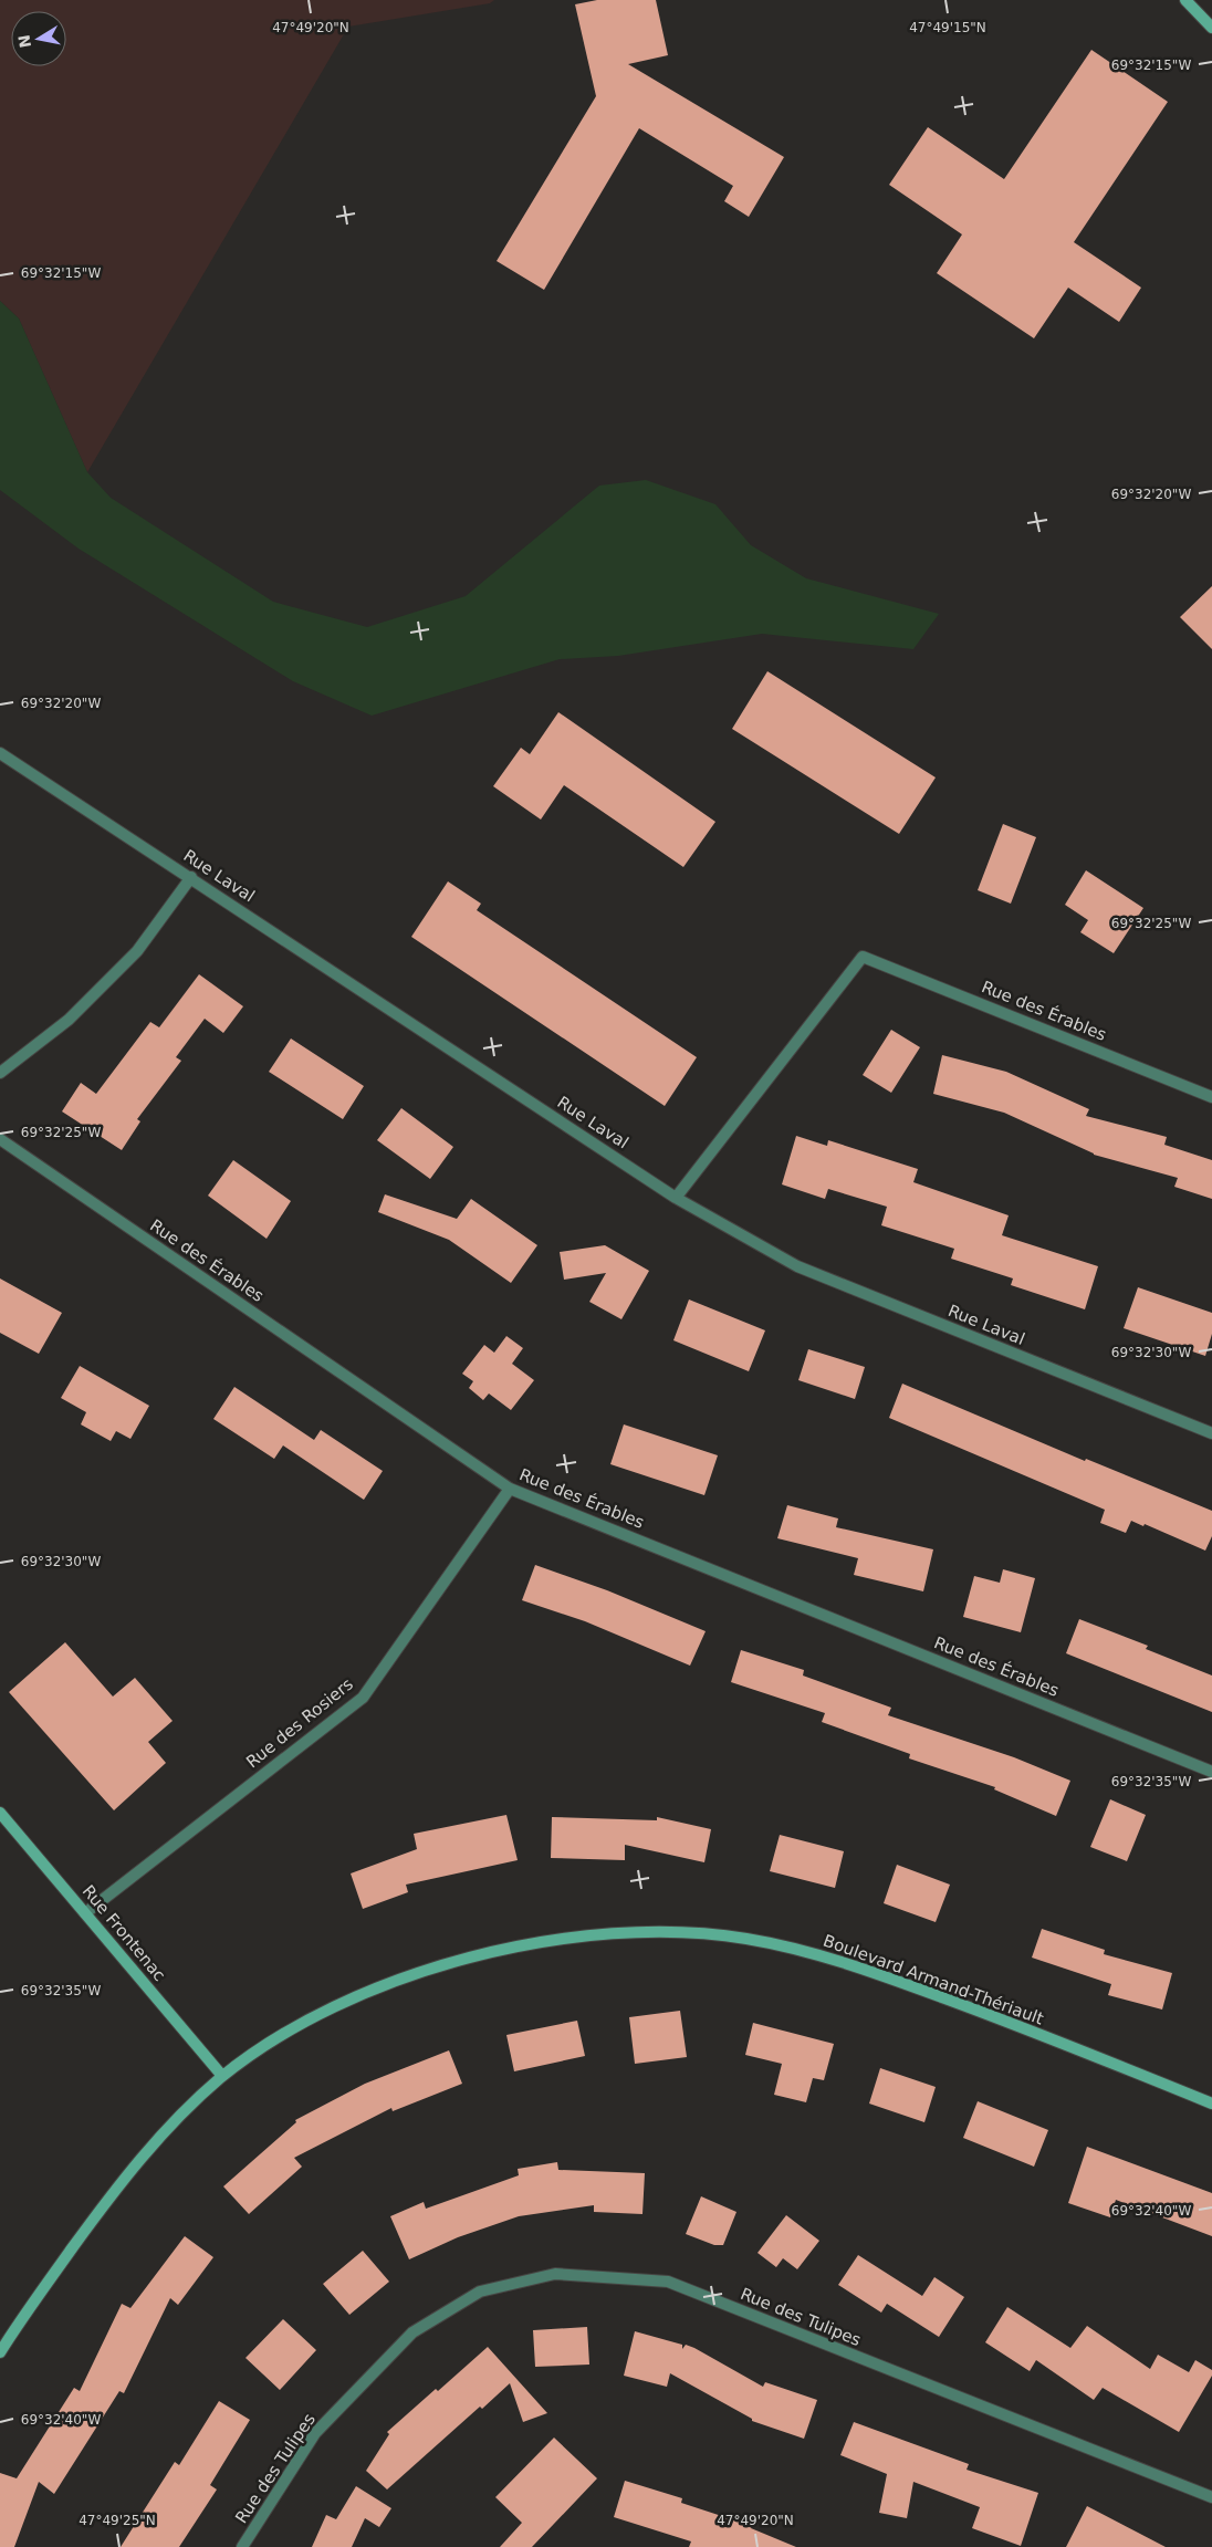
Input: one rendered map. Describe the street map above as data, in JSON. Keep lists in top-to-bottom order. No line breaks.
{"streets":{"street":["Rue Laval","Rue des Érables","Rue des Rosiers","Rue Frontenac","Boulevard Armand-Thériault","Rue des Tulipes"]},"crossings":[["Rue Laval","Rue des Érables"],["Rue des Érables","Rue des Rosiers"],["Rue des Rosiers","Rue Frontenac"],["Rue Frontenac","Boulevard Armand-Thériault"]],"north":"left","coordinates":["47°49'20\"N","47°49'15\"N","69°32'15\"W","69°32'20\"W","69°32'25\"W","69°32'30\"W","69°32'35\"W","69°32'40\"W","47°49'25\"N"]}
